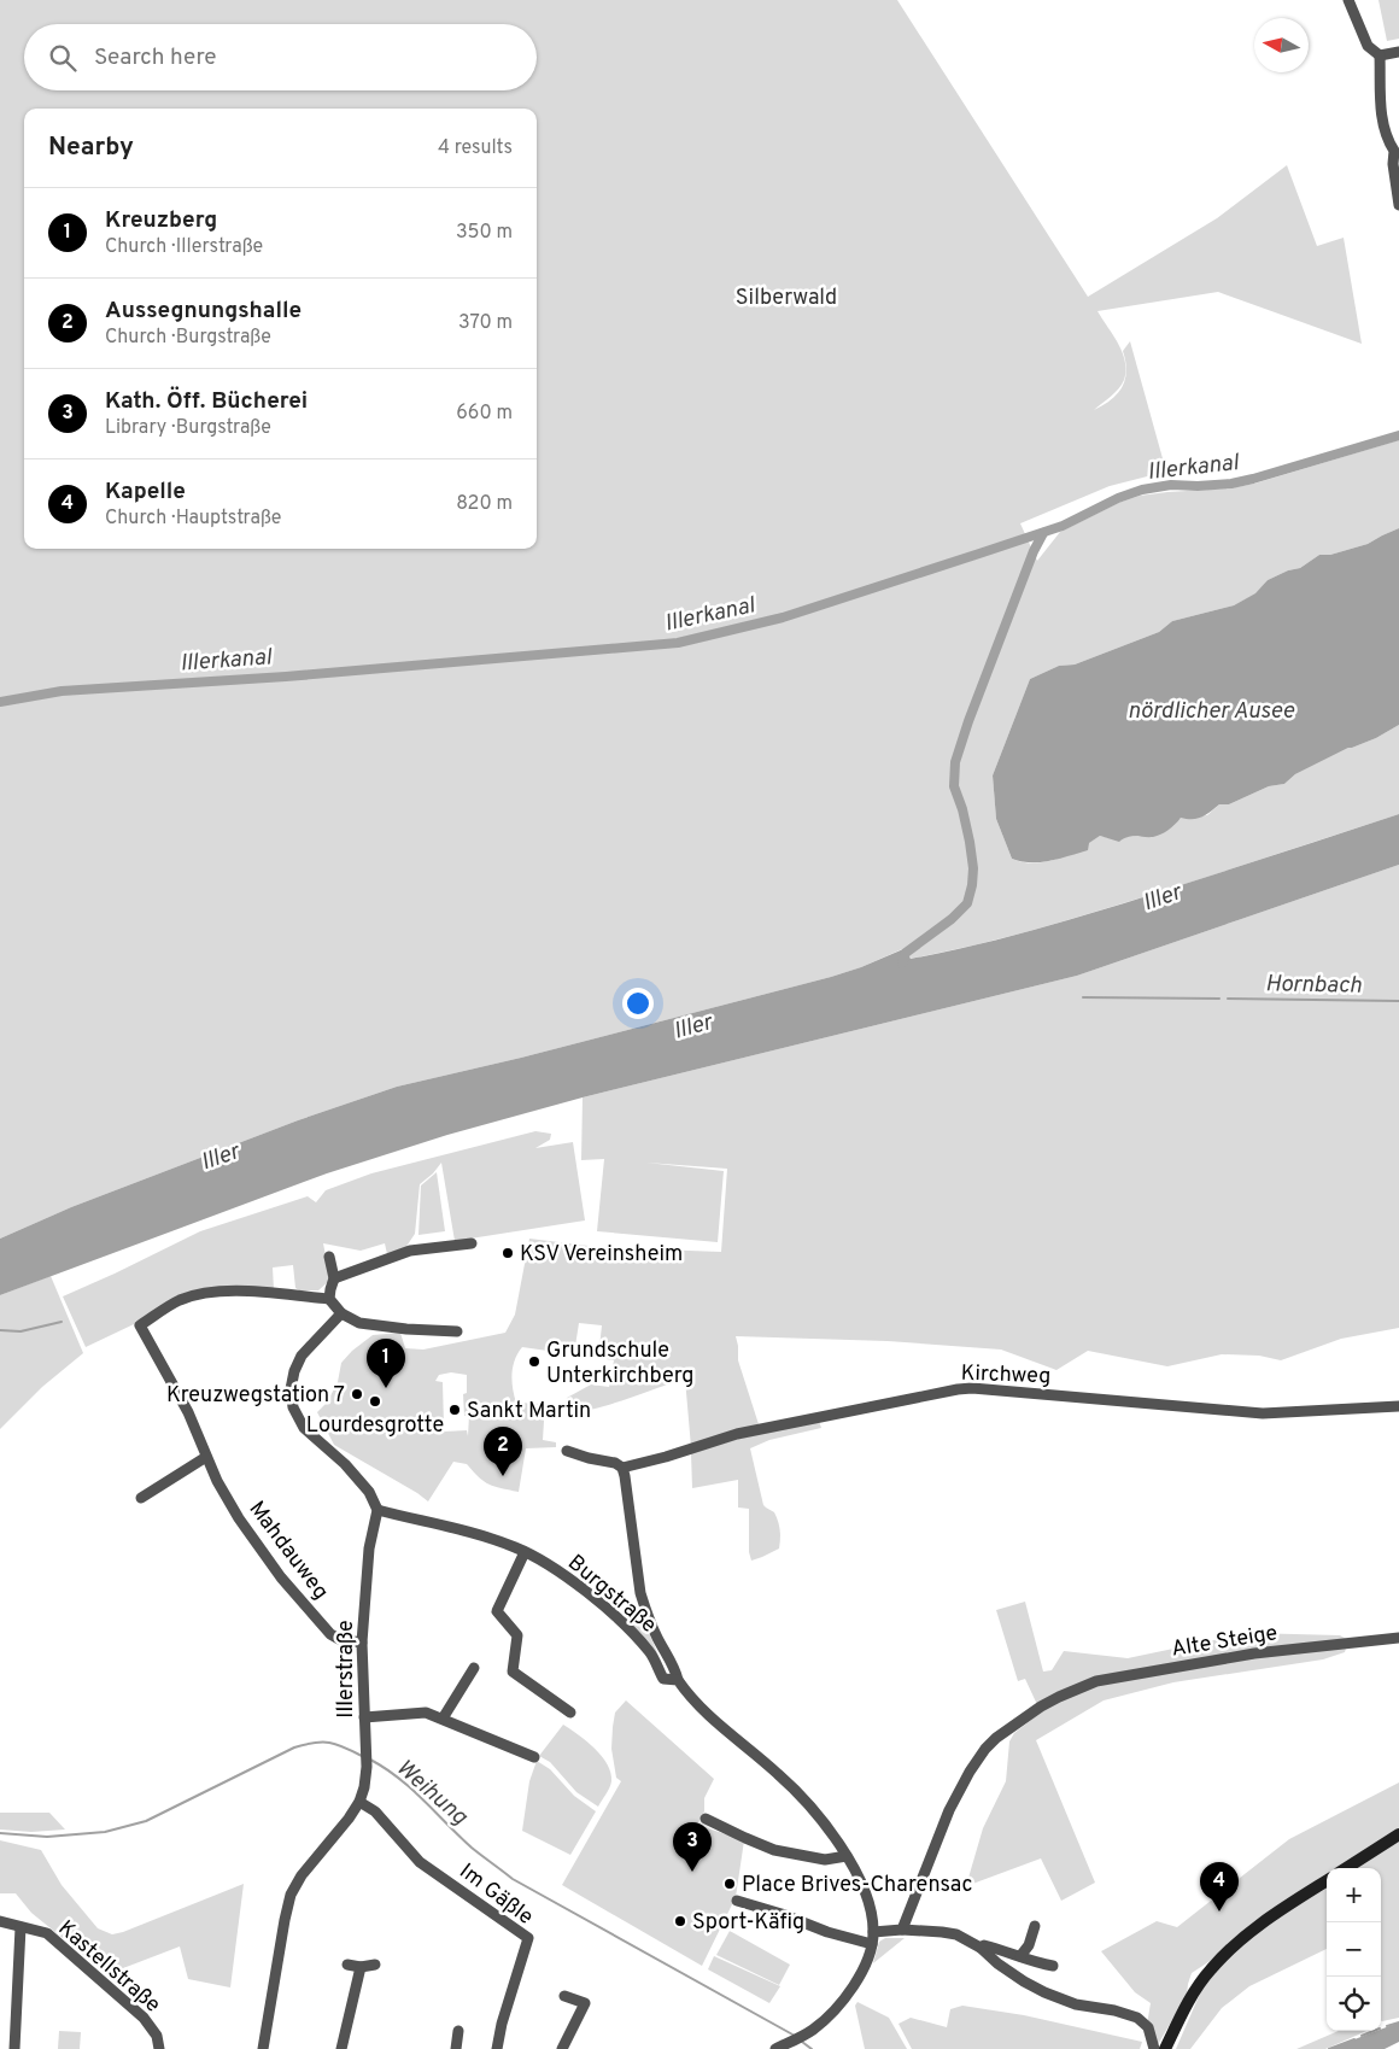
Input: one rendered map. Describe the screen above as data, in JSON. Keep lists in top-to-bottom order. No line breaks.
{"streets":{"street":["Kirchweg","Mahdauweg","Burgstraße","Alte Steige","Illerstraße","Im Gäßle","Kastellstraße"]},"crossings":[["Mahdauweg","Illerstraße"],["Burgstraße","Illerstraße"],["Illerstraße","Im Gäßle"]],"water":["Illerkanal","nördlicher Ausee","Iller","Hornbach","Weihung"],"parks":["Silberwald"],"places":["KSV Vereinsheim","Grundschule Unterkirchberg","Kreuzwegstation 7","Lourdesgrotte","Sankt Martin","Place Brives-Charensac","Sport-Käfig"],"north":"left","page":{"search":"Search here","heading":["Nearby","4 results"],"list":[{"mark":"1","name":"Kreuzberg","note":"Church · Illerstraße","value":"350 m"},{"mark":"2","name":"Aussegnungshalle","note":"Church · Burgstraße","value":"370 m"},{"mark":"3","name":"Kath. Öff. Bücherei","note":"Library · Burgstraße","value":"660 m"},{"mark":"4","name":"Kapelle","note":"Church · Hauptstraße","value":"820 m"}],"pins":["1","2","3","4"],"map_buttons":["+","−"]}}
